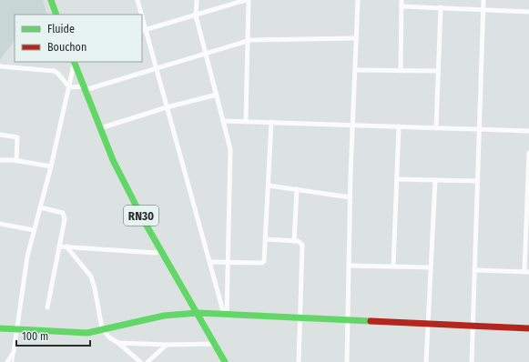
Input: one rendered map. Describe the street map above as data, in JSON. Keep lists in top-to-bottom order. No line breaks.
{"streets":{"street":["RN30"]},"legend":["Fluide","Bouchon"],"scale_bar":"100 m"}
